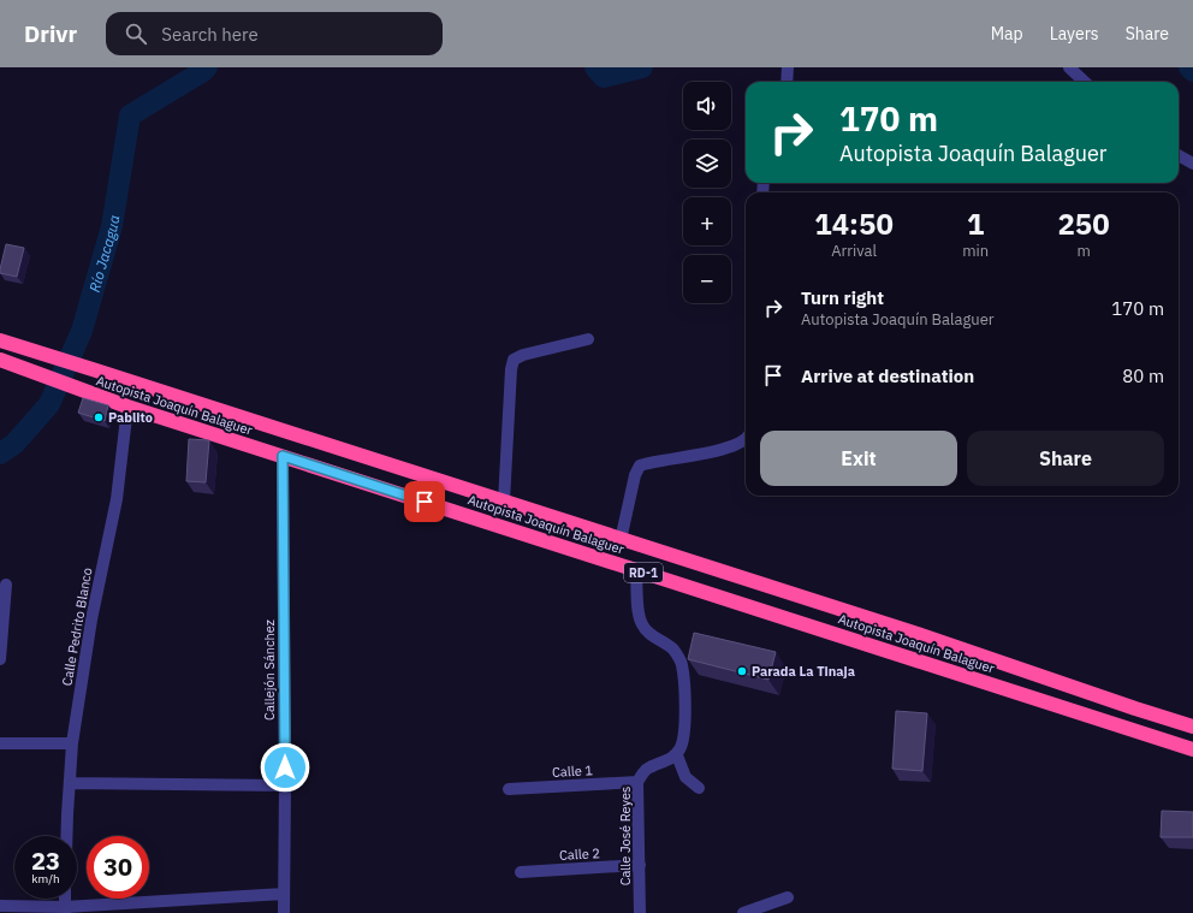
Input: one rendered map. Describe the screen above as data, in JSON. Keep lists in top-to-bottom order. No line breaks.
{"streets":{"highway":["Autopista Joaquín Balaguer","RD-1"],"street":["Calle Pedrito Blanco","Callejón Sánchez","Calle 1","Calle José Reyes","Calle 2"]},"crossings":[["Autopista Joaquín Balaguer","Calle Pedrito Blanco"],["Autopista Joaquín Balaguer","Callejón Sánchez"],["Calle 1","Calle José Reyes"],["Calle José Reyes","Calle 2"]],"water":["Río Jacagua"],"places":["Pablito","Parada La Tinaja"],"page":{"header":"Drivr","search":"Search here","nav":["Map","Layers","Share"],"map_buttons":["+","−"],"turn":["170 m","Autopista Joaquín Balaguer"],"eta":["14:50","Arrival","1","min","250","m"],"list":[{"name":"Turn right","note":"Autopista Joaquín Balaguer","value":"170 m"},{"name":"Arrive at destination","value":"80 m"}],"buttons":["Exit","Share"],"speed":"23 km/h","limit":"30"}}
